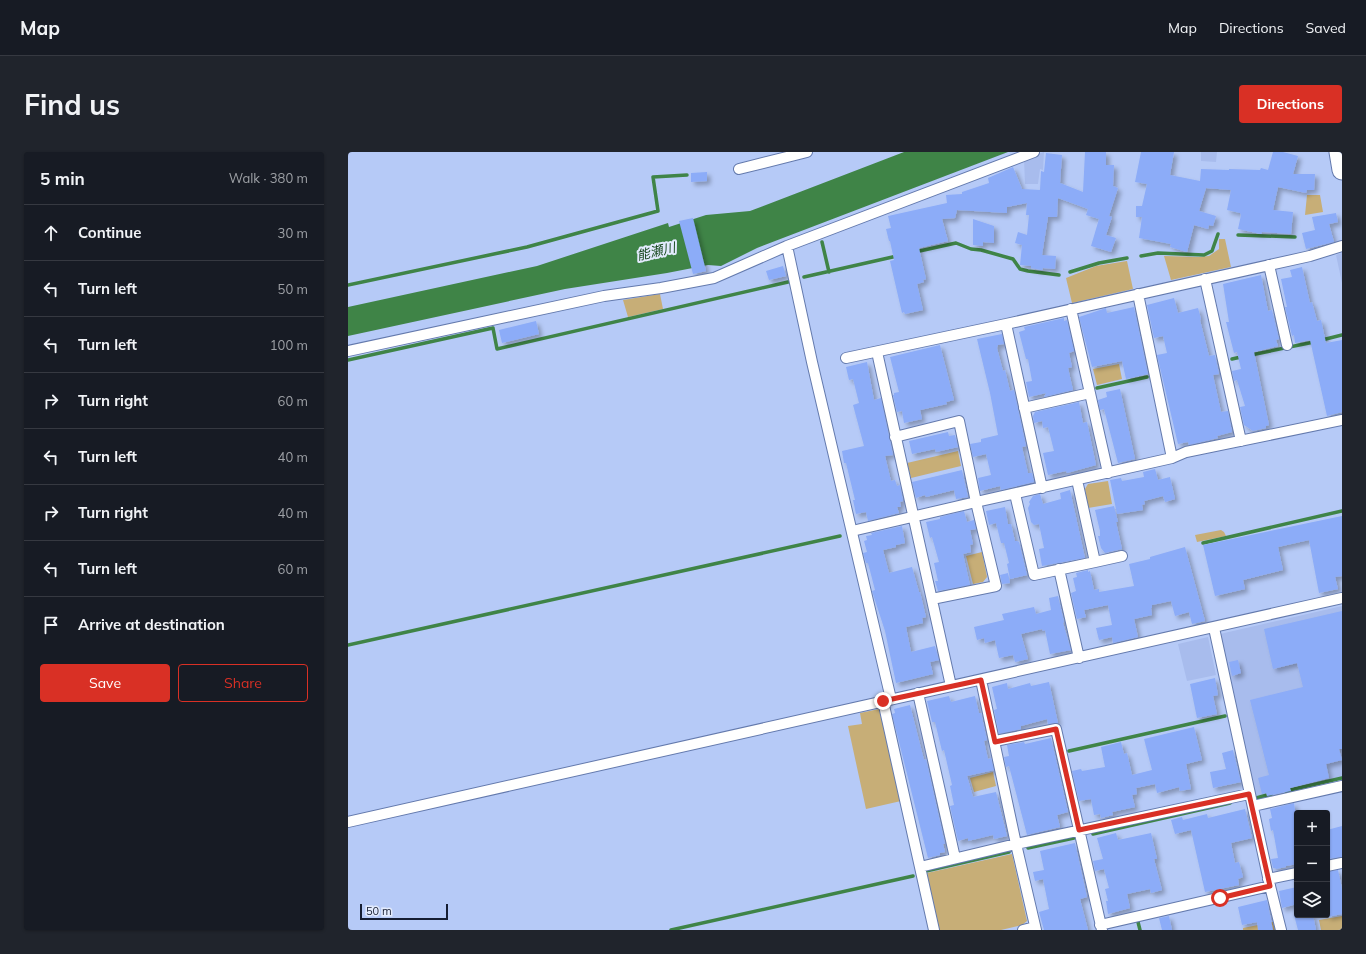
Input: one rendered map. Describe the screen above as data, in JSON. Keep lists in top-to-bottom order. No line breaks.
{"water":["能瀬川"],"scale_bar":"50 m","page":{"header":"Map","nav":["Map","Directions","Saved"],"buttons":["Directions",["Save","Share"]],"title":"Find us","heading":["5 min","Walk · 380 m"],"list":[["Continue","30 m"],["Turn left","50 m"],["Turn left","100 m"],["Turn right","60 m"],["Turn left","40 m"],["Turn right","40 m"],["Turn left","60 m"],"Arrive at destination"],"map_buttons":["+","−"],"scale":"50 m"}}
